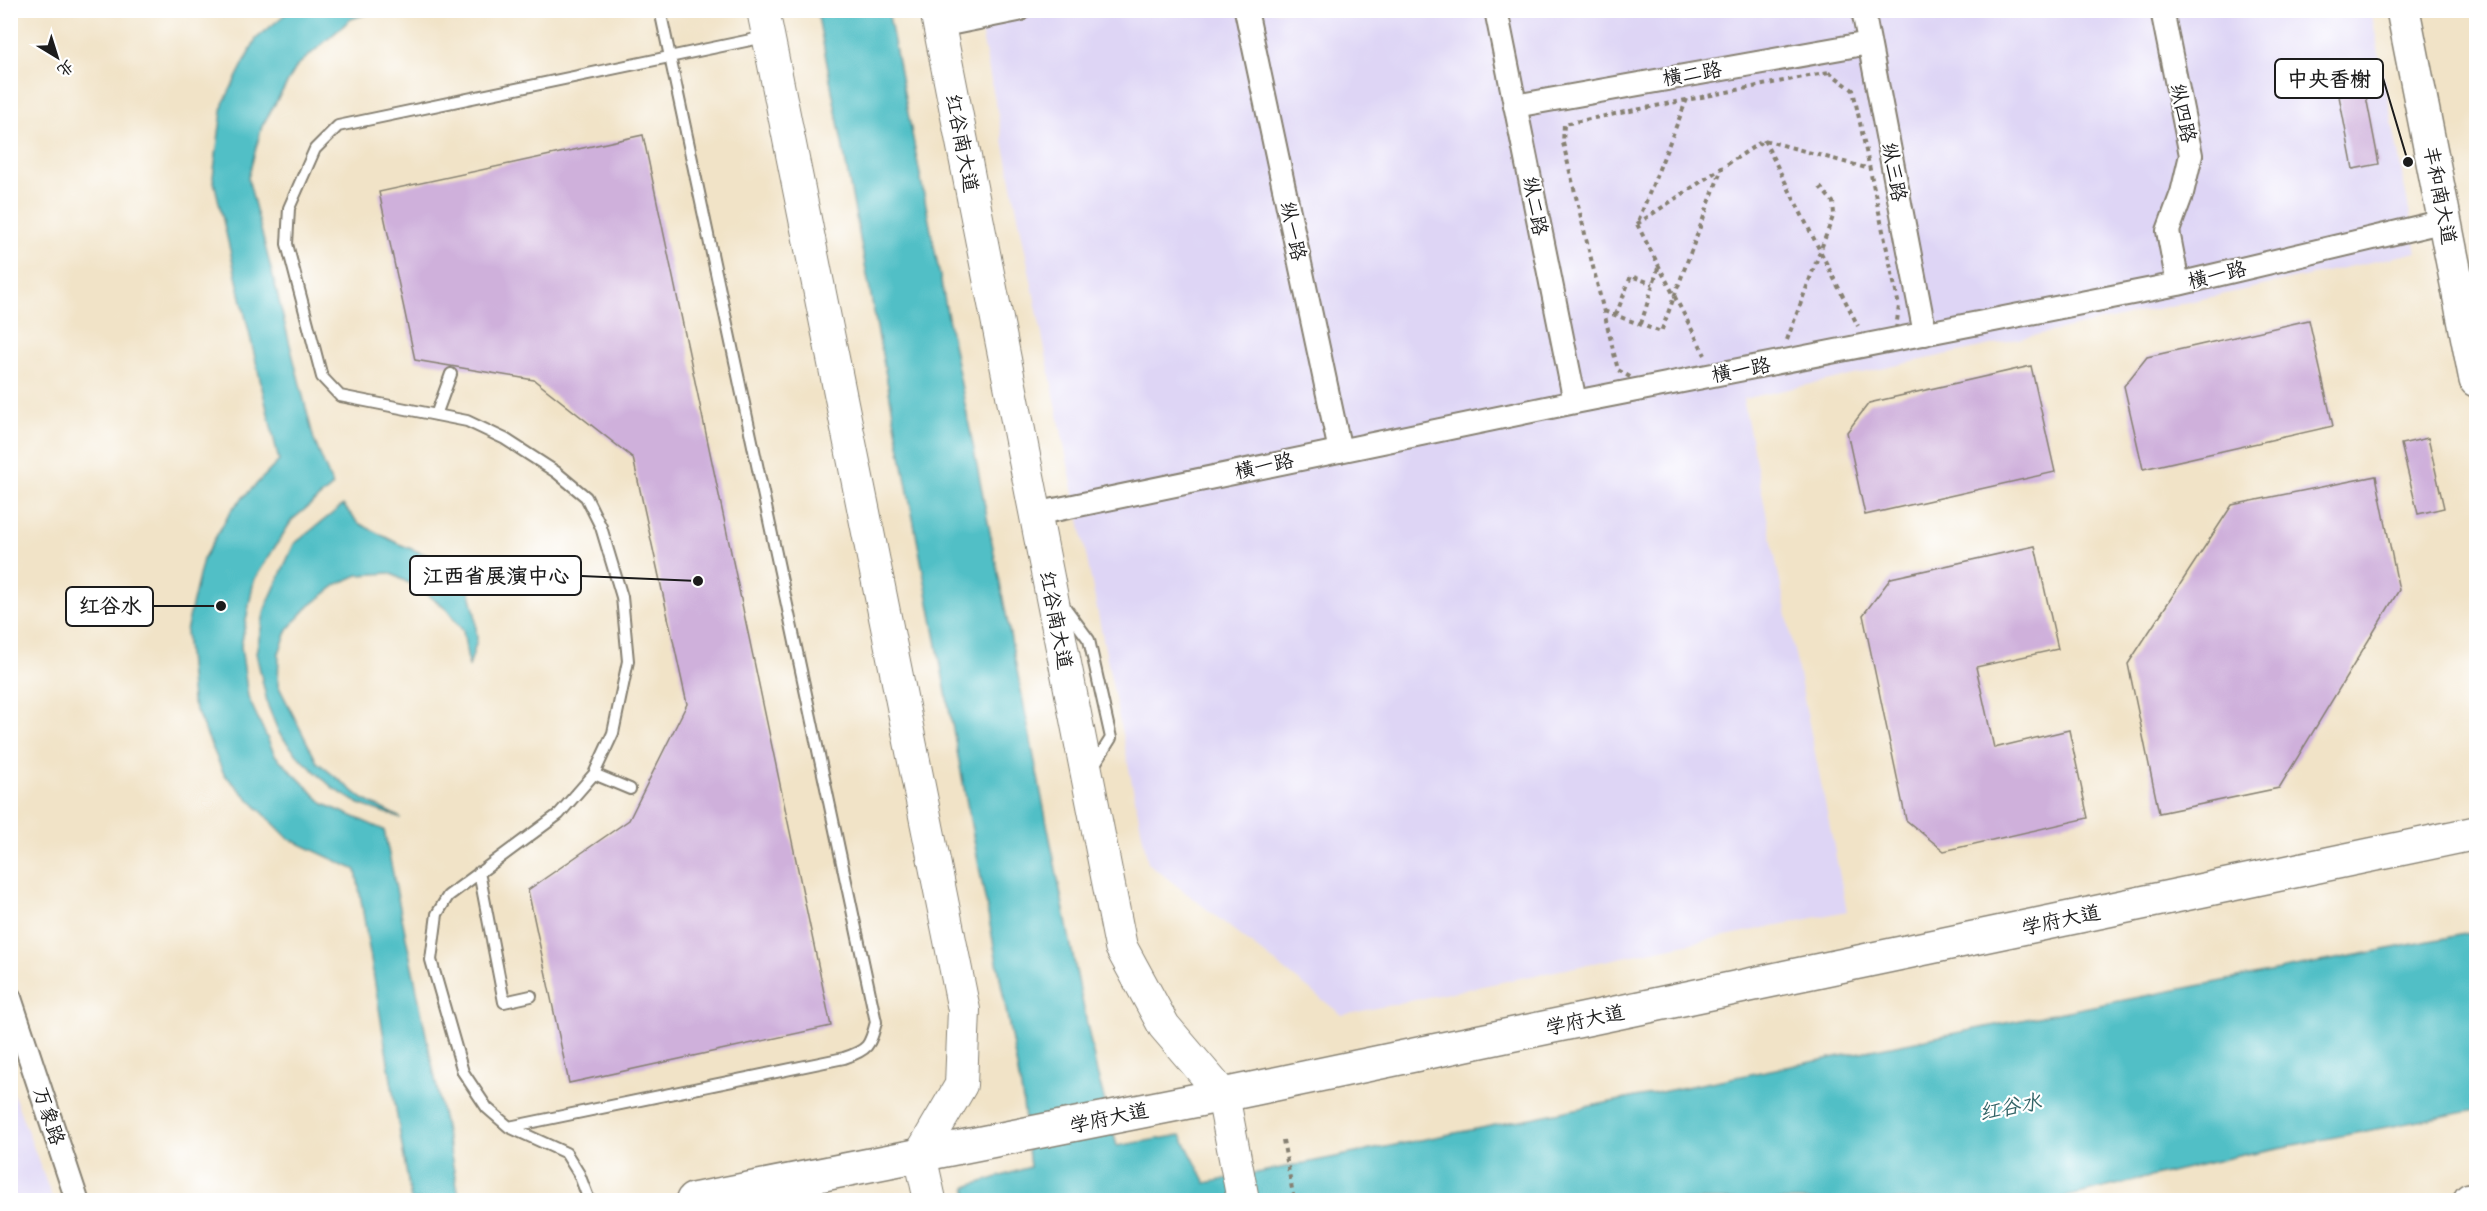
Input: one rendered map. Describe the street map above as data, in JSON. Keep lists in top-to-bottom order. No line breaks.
{"streets":{"main road":["红谷南大道","丰和南大道","学府大道"],"street":["横二路","纵四路","纵三路","纵二路","纵一路","横一路","万象路"]},"crossings":[["横二路","纵三路"],["横二路","纵二路"],["纵四路","横一路"],["红谷南大道","横一路"],["红谷南大道","学府大道"],["纵三路","横一路"],["丰和南大道","横一路"],["纵二路","横一路"],["纵一路","横一路"]],"water":["红谷水"],"places":["中央香榭","江西省展演中心","红谷水"],"north":"bottom right"}
